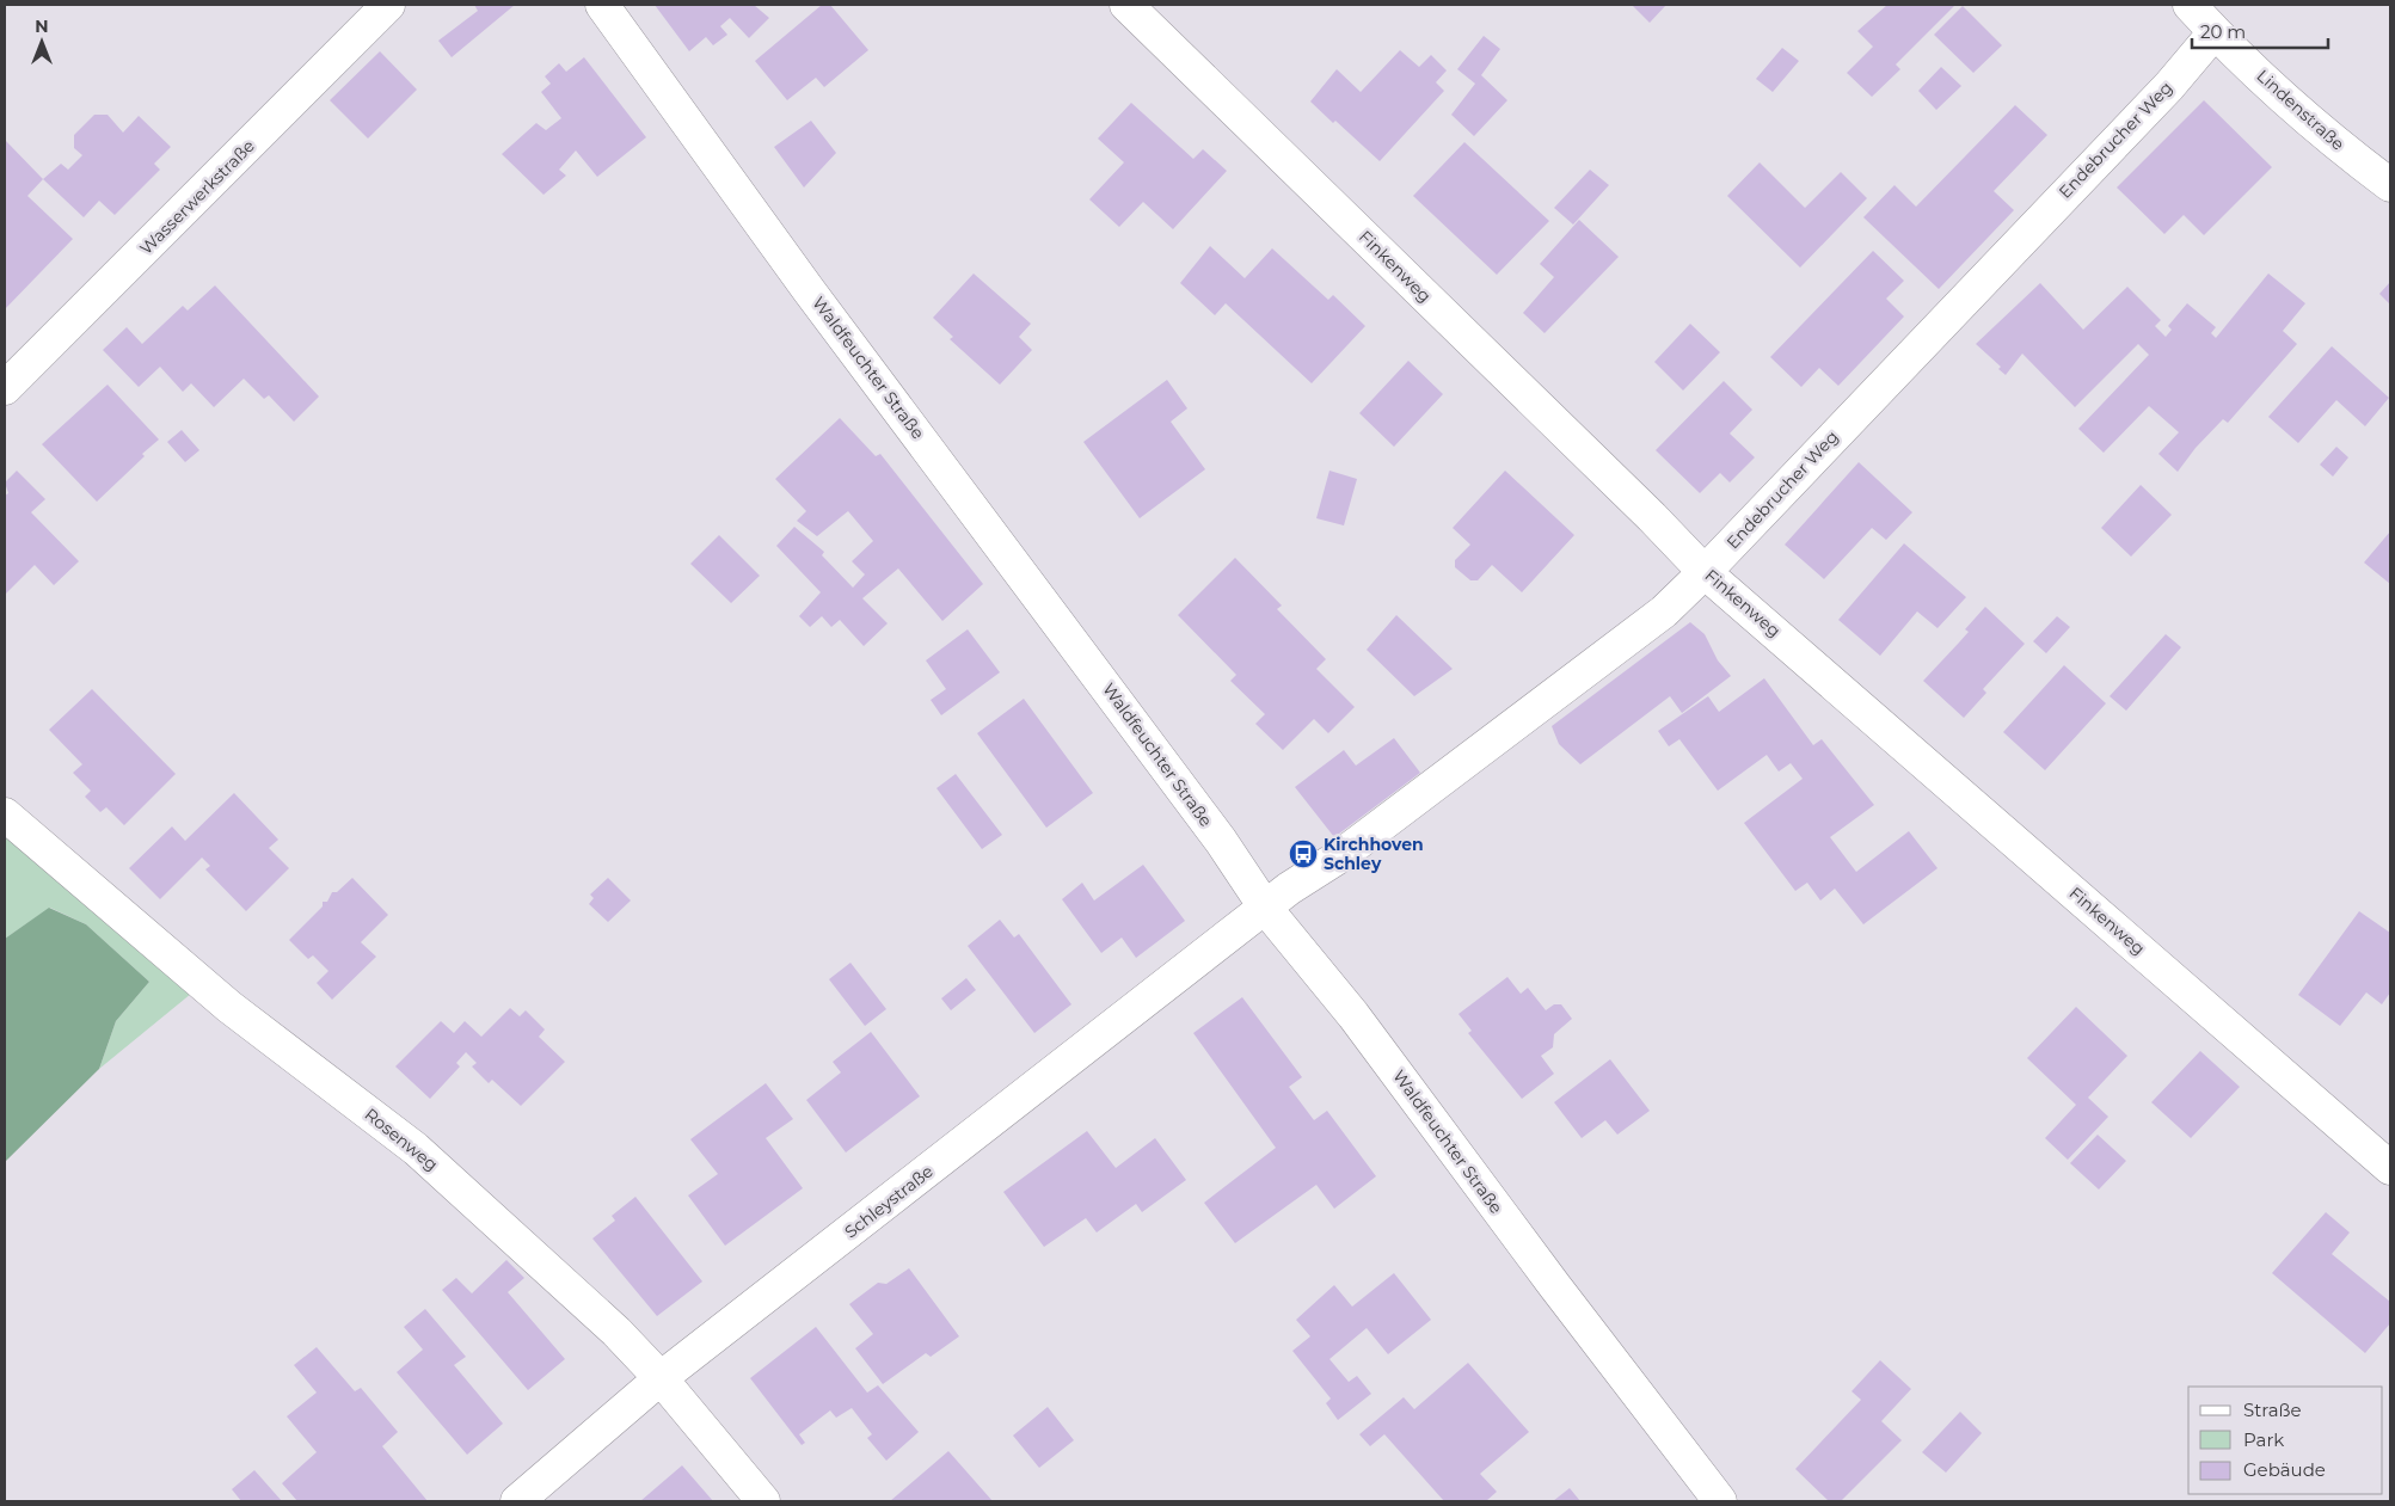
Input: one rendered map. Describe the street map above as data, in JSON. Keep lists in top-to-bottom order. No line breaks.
{"streets":{"street":["Lindenstraße","Endebrucher Weg","Wasserwerkstraße","Finkenweg","Waldfeuchter Straße","Rosenweg","Schleystraße"]},"crossings":[["Lindenstraße","Endebrucher Weg"],["Endebrucher Weg","Finkenweg"],["Endebrucher Weg","Waldfeuchter Straße"],["Endebrucher Weg","Schleystraße"],["Waldfeuchter Straße","Schleystraße"],["Rosenweg","Schleystraße"]],"places":{"bus stop":["Kirchhoven Schley"]},"legend":["Straße","Park","Gebäude"],"scale_bar":"20 m","north":"top"}
